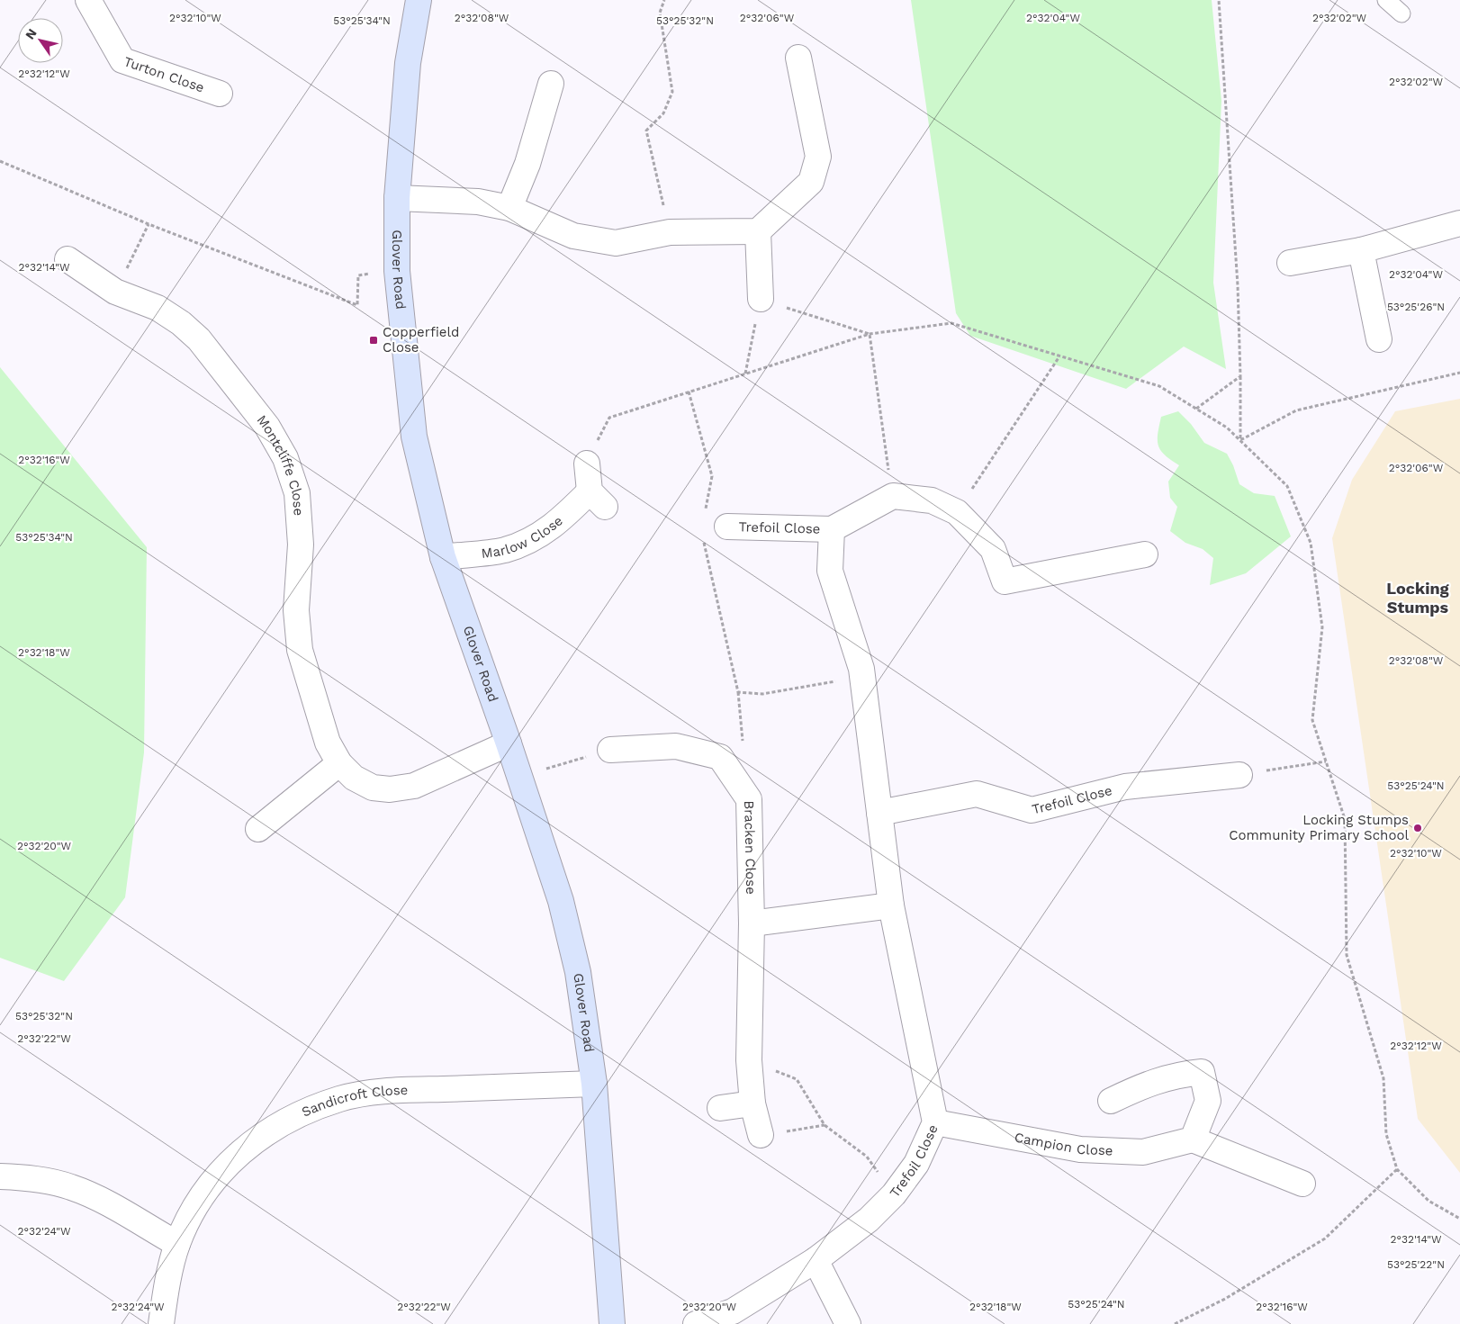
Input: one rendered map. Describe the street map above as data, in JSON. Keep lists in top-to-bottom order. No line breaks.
{"streets":{"street":["Turton Close","Glover Road","Montcliffe Close","Trefoil Close","Marlow Close","Bracken Close","Sandicroft Close","Campion Close"]},"crossings":[["Glover Road","Montcliffe Close"],["Glover Road","Marlow Close"],["Glover Road","Sandicroft Close"],["Trefoil Close","Campion Close"]],"districts":["Locking Stumps"],"places":{"transit":["Copperfield Close"],"other":["Locking Stumps Community Primary School"]},"north":"top left","coordinates":["2°32'10\"W","2°32'06\"W","2°32'04\"W","2°32'02\"W","2°32'08\"W","53°25'34\"N","53°25'32\"N","2°32'12\"W","2°32'14\"W","53°25'26\"N","2°32'16\"W","2°32'18\"W","53°25'24\"N","2°32'20\"W","2°32'22\"W","2°32'24\"W","53°25'22\"N"]}
